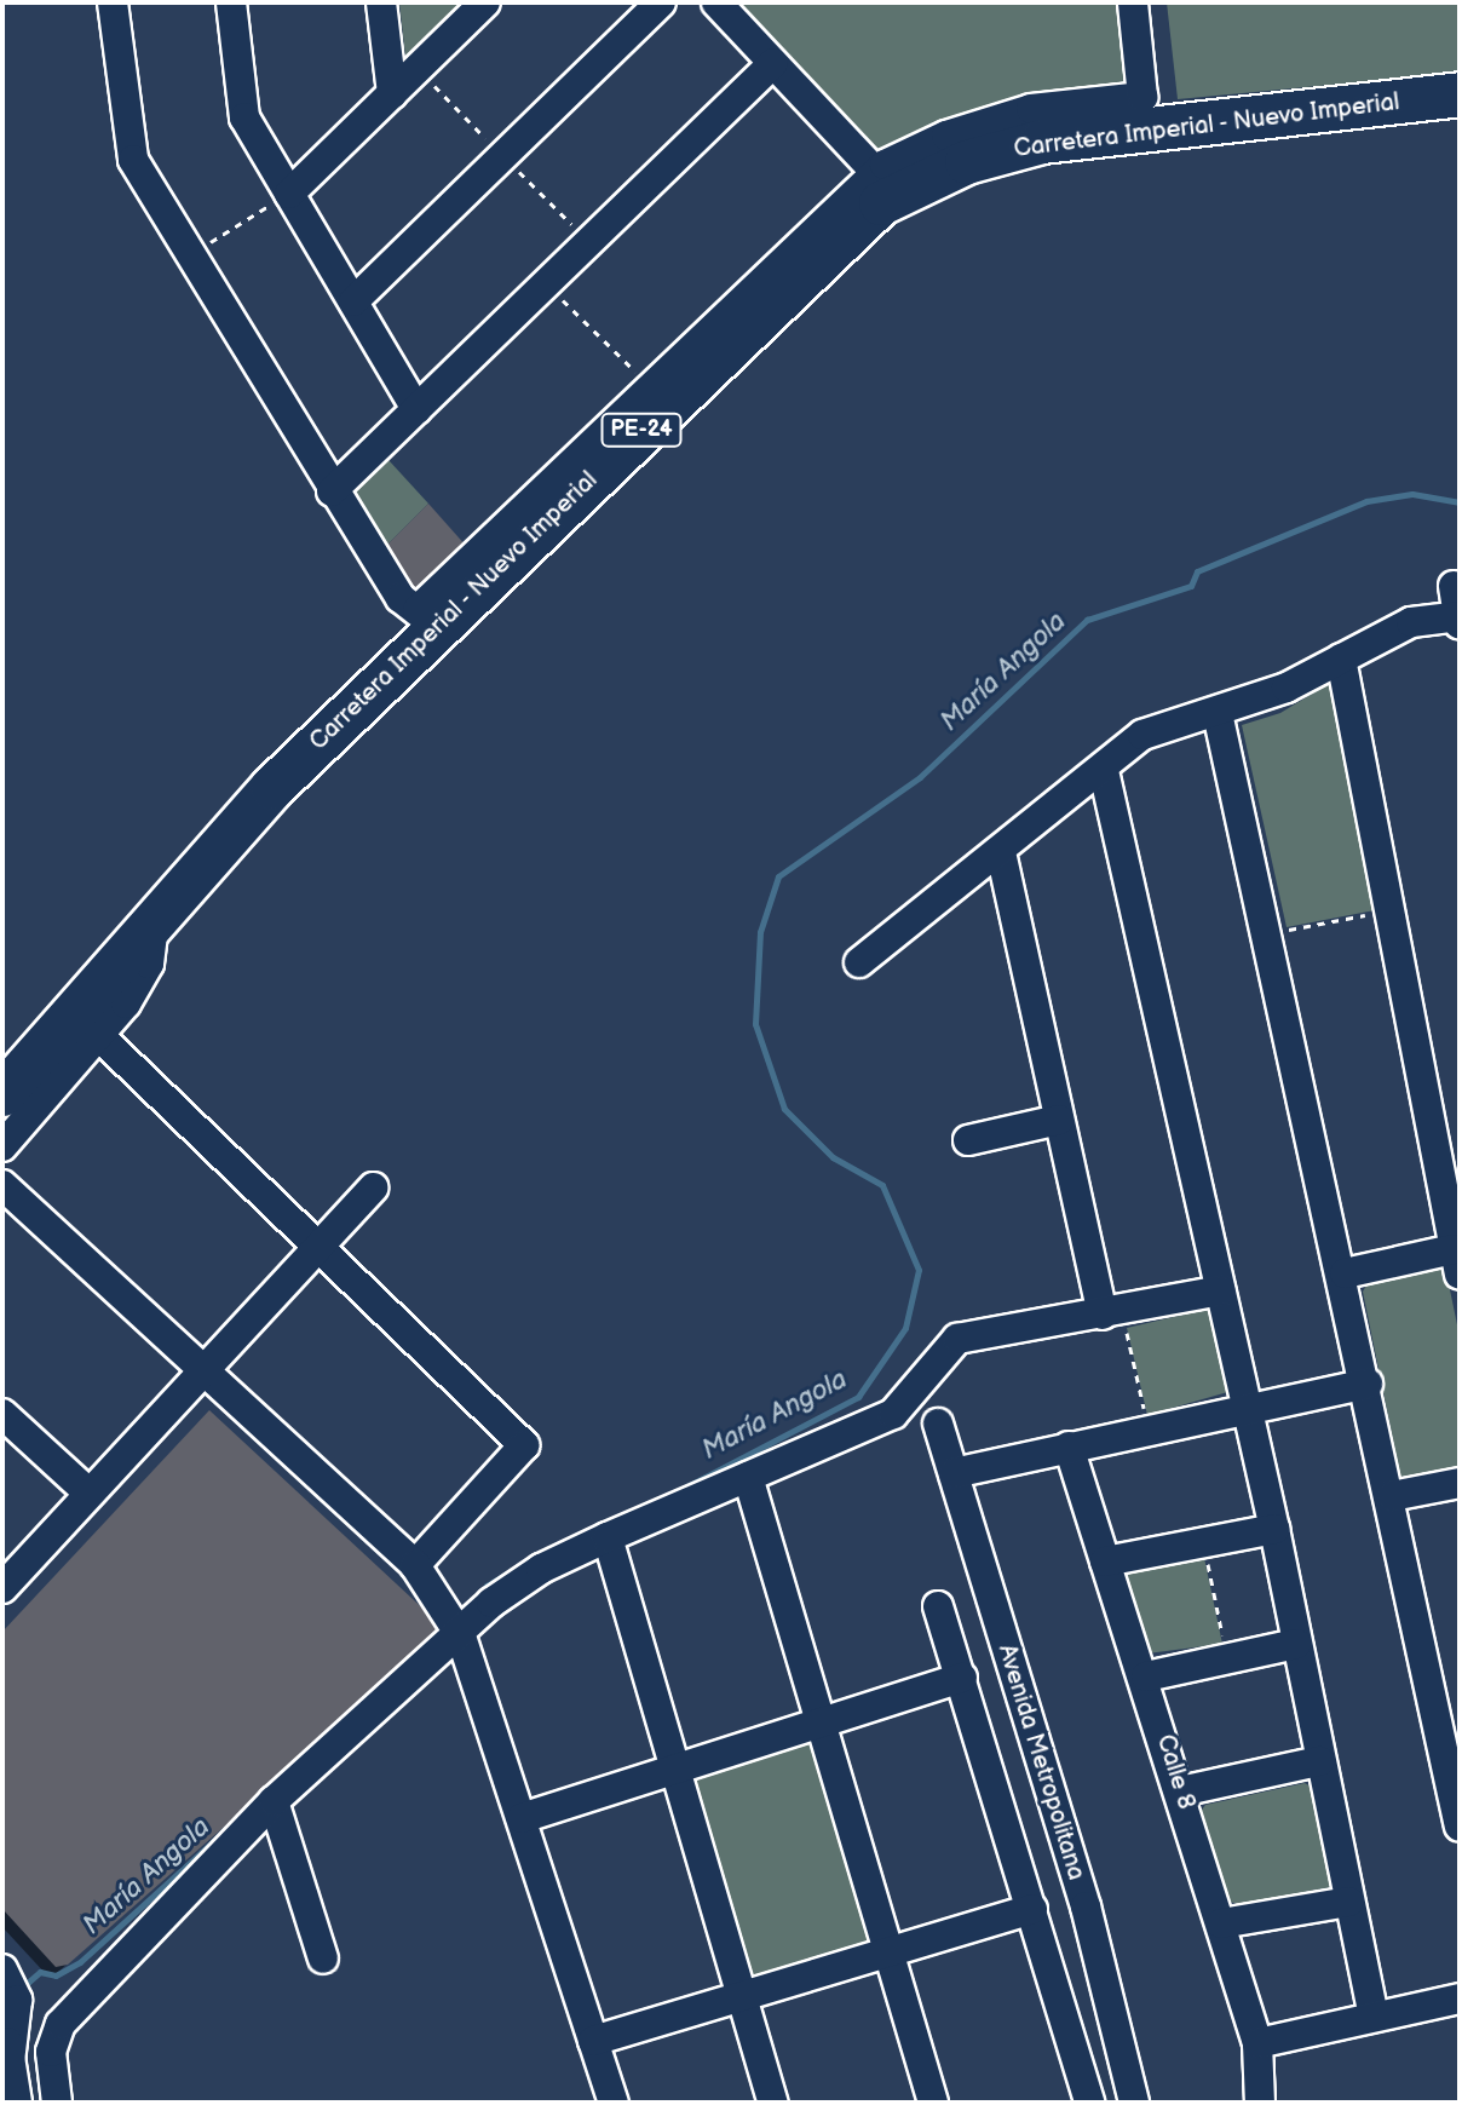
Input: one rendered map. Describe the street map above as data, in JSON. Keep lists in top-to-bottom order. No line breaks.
{"streets":{"highway":["Carretera Imperial - Nuevo Imperial","PE-24"],"street":["Avenida Metropolitana","Calle 8"]},"water":["María Angola"]}
